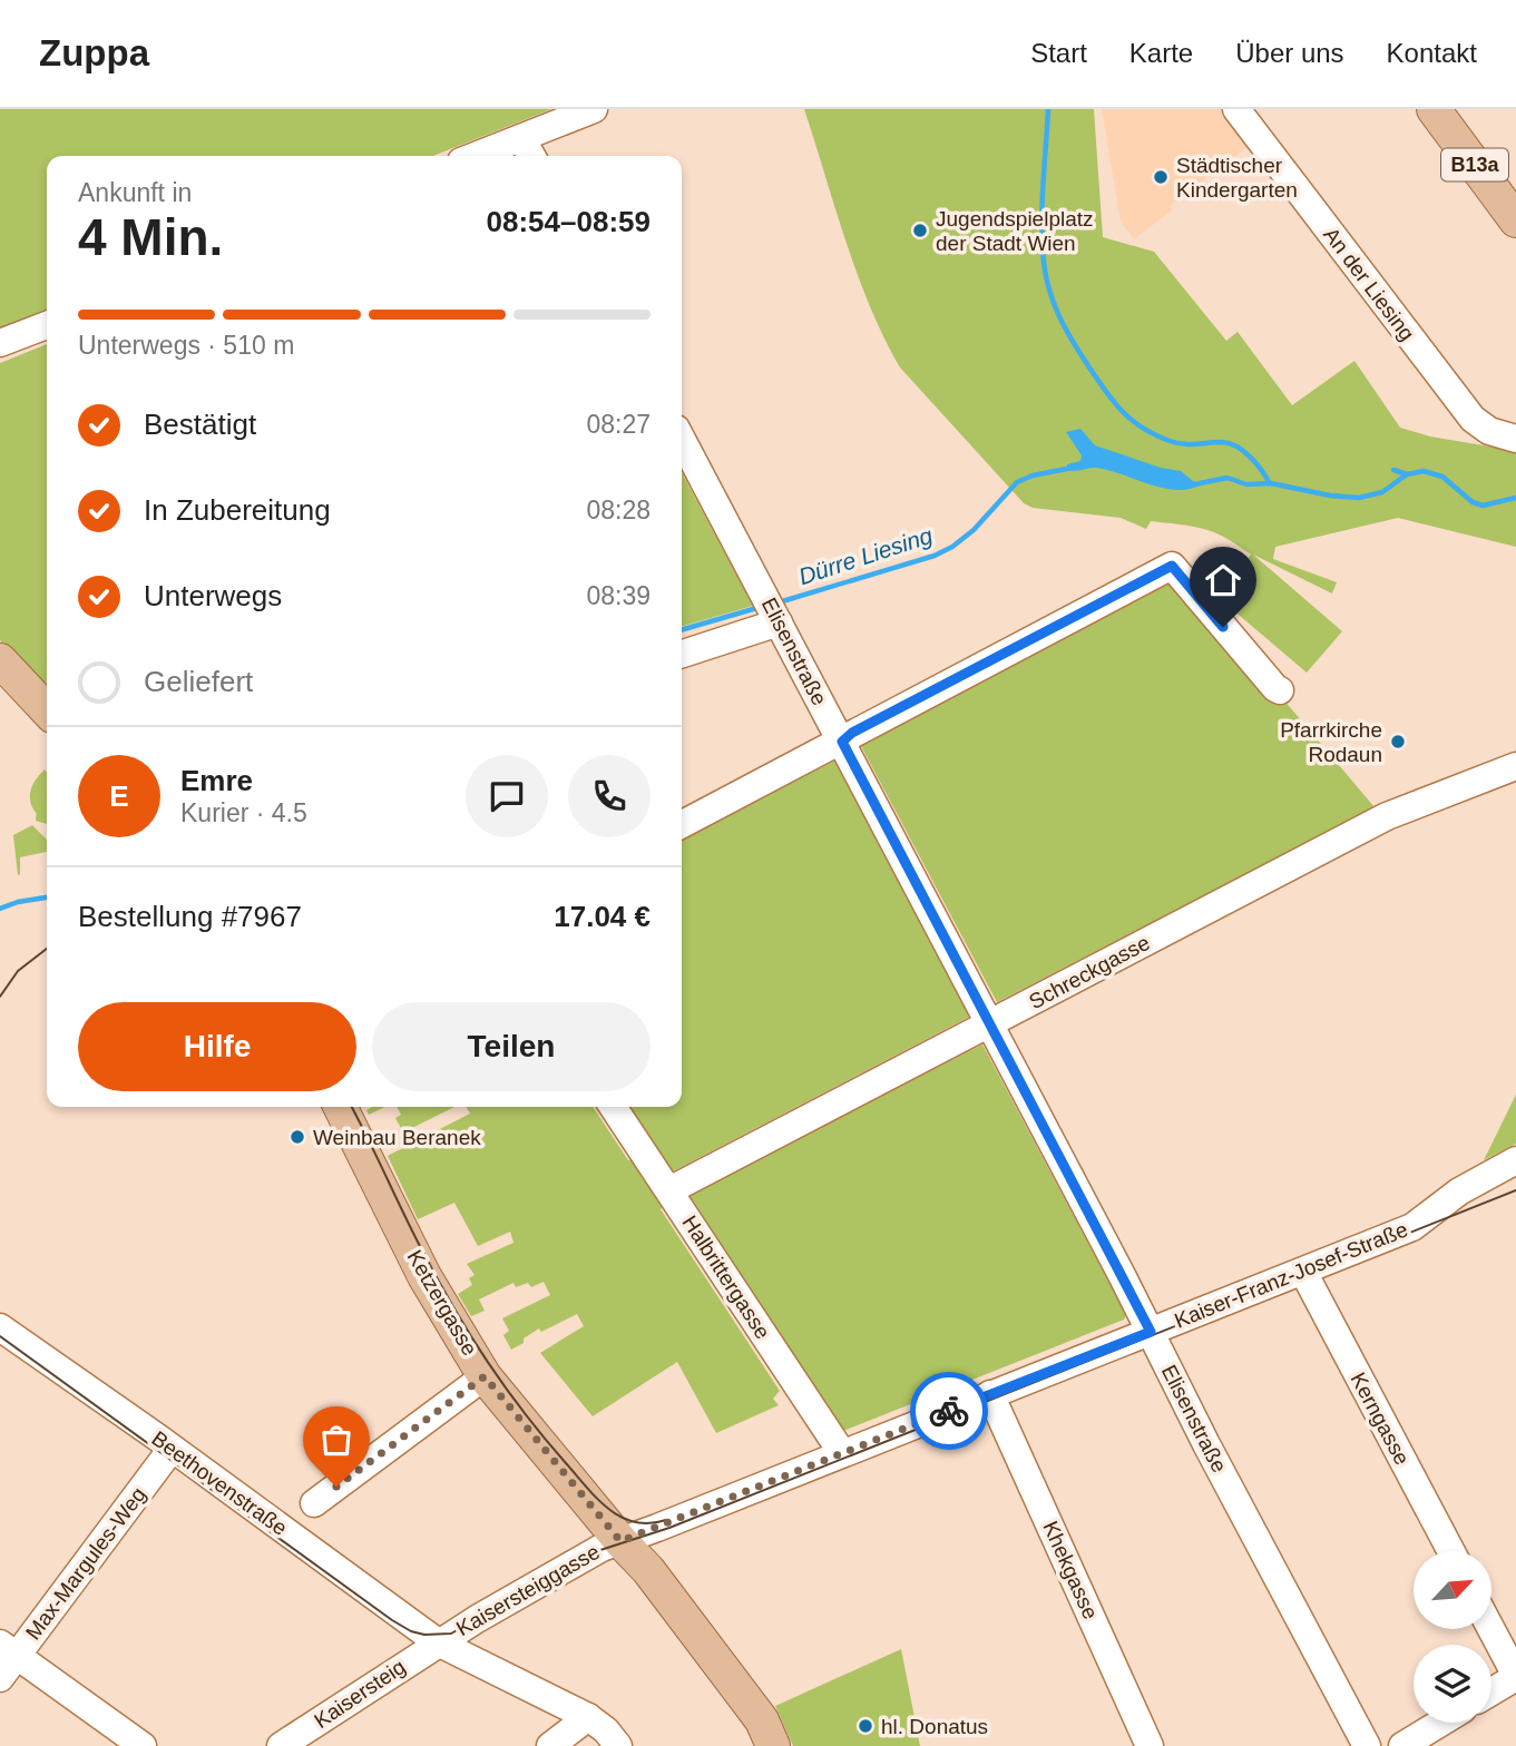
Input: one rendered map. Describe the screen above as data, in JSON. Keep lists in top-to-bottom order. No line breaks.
{"streets":{"main road":["B13a","Ketzergasse"],"street":["An der Liesing","Elisenstraße","Schreckgasse","Kaiser-Franz-Josef-Straße","Halbrittergasse","Kerngasse","Beethovenstraße","Max-Margules-Weg","Khekgasse","Kaisersteiggasse","Kaisersteig"]},"crossings":[["Elisenstraße","Schreckgasse"],["Elisenstraße","Kaiser-Franz-Josef-Straße"],["Schreckgasse","Halbrittergasse"],["Kaiser-Franz-Josef-Straße","Halbrittergasse"],["Kaiser-Franz-Josef-Straße","Ketzergasse"],["Kaiser-Franz-Josef-Straße","Kerngasse"],["Kaiser-Franz-Josef-Straße","Khekgasse"],["Kaiser-Franz-Josef-Straße","Kaisersteiggasse"],["Ketzergasse","Kaisersteiggasse"],["Beethovenstraße","Max-Margules-Weg"],["Beethovenstraße","Kaisersteiggasse"],["Beethovenstraße","Kaisersteig"],["Kaisersteiggasse","Kaisersteig"]],"water":["Dürre Liesing"],"places":["Städtischer Kindergarten","Jugendspielplatz der Stadt Wien","Pfarrkirche Rodaun","Weinbau Beranek","hl. Donatus"],"north":"top right","page":{"header":"Zuppa","nav":["Start","Karte","Über uns","Kontakt"],"heading":["4 Min.","Ankunft in","08:54–08:59"],"panel":["Emre","Kurier · 4.5","Bestellung #7967","17.04 €"],"bar":"Unterwegs · 510 m","list":[["Bestätigt","08:27"],["In Zubereitung","08:28"],["Unterwegs","08:39"],"Geliefert"],"round":"E","buttons":["Hilfe","Teilen"]}}
